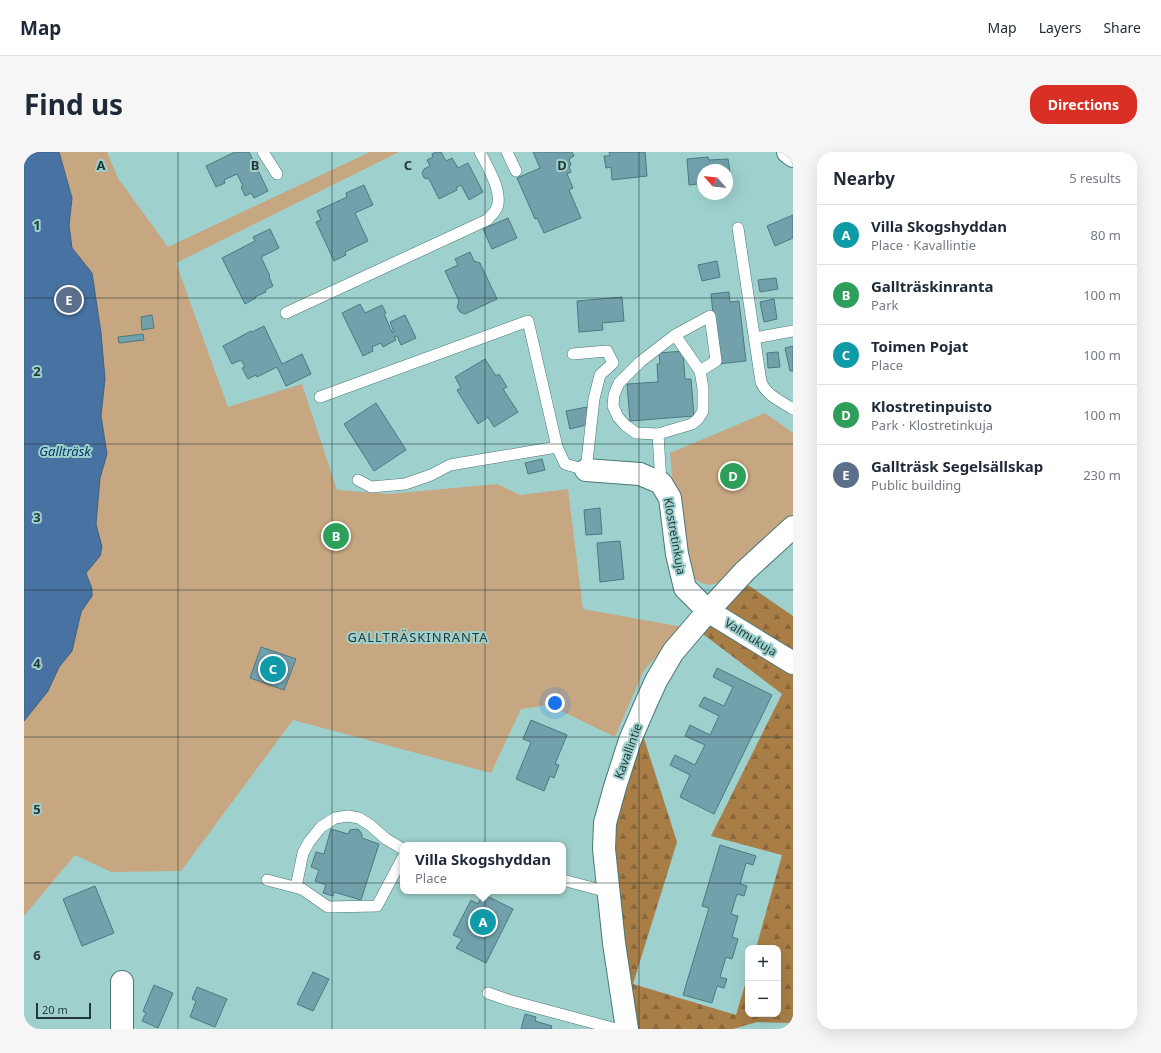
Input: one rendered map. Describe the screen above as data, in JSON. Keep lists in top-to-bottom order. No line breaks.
{"streets":{"street":["Klostretinkuja","Valmukuja","Kavallintie"]},"crossings":[["Klostretinkuja","Valmukuja"],["Klostretinkuja","Kavallintie"],["Valmukuja","Kavallintie"]],"districts":["GALLTRÄSKINRANTA"],"water":["Gallträsk"],"scale_bar":"20 m","north":"top left","page":{"header":"Map","nav":["Map","Layers","Share"],"title":"Find us","buttons":"Directions","heading":["Nearby","5 results"],"list":[{"mark":"A","name":"Villa Skogshyddan","note":"Place · Kavallintie","value":"80 m"},{"mark":"B","name":"Gallträskinranta","note":"Park","value":"100 m"},{"mark":"C","name":"Toimen Pojat","note":"Place","value":"100 m"},{"mark":"D","name":"Klostretinpuisto","note":"Park · Klostretinkuja","value":"100 m"},{"mark":"E","name":"Gallträsk Segelsällskap","note":"Public building","value":"230 m"}],"pins":["E","D","B","C","A"],"popup":["Villa Skogshyddan","Place"],"map_buttons":["+","−"],"scale":"20 m"},"grid":{"columns":["A","B","C","D"],"rows":["1","2","3","4","5","6"]}}
